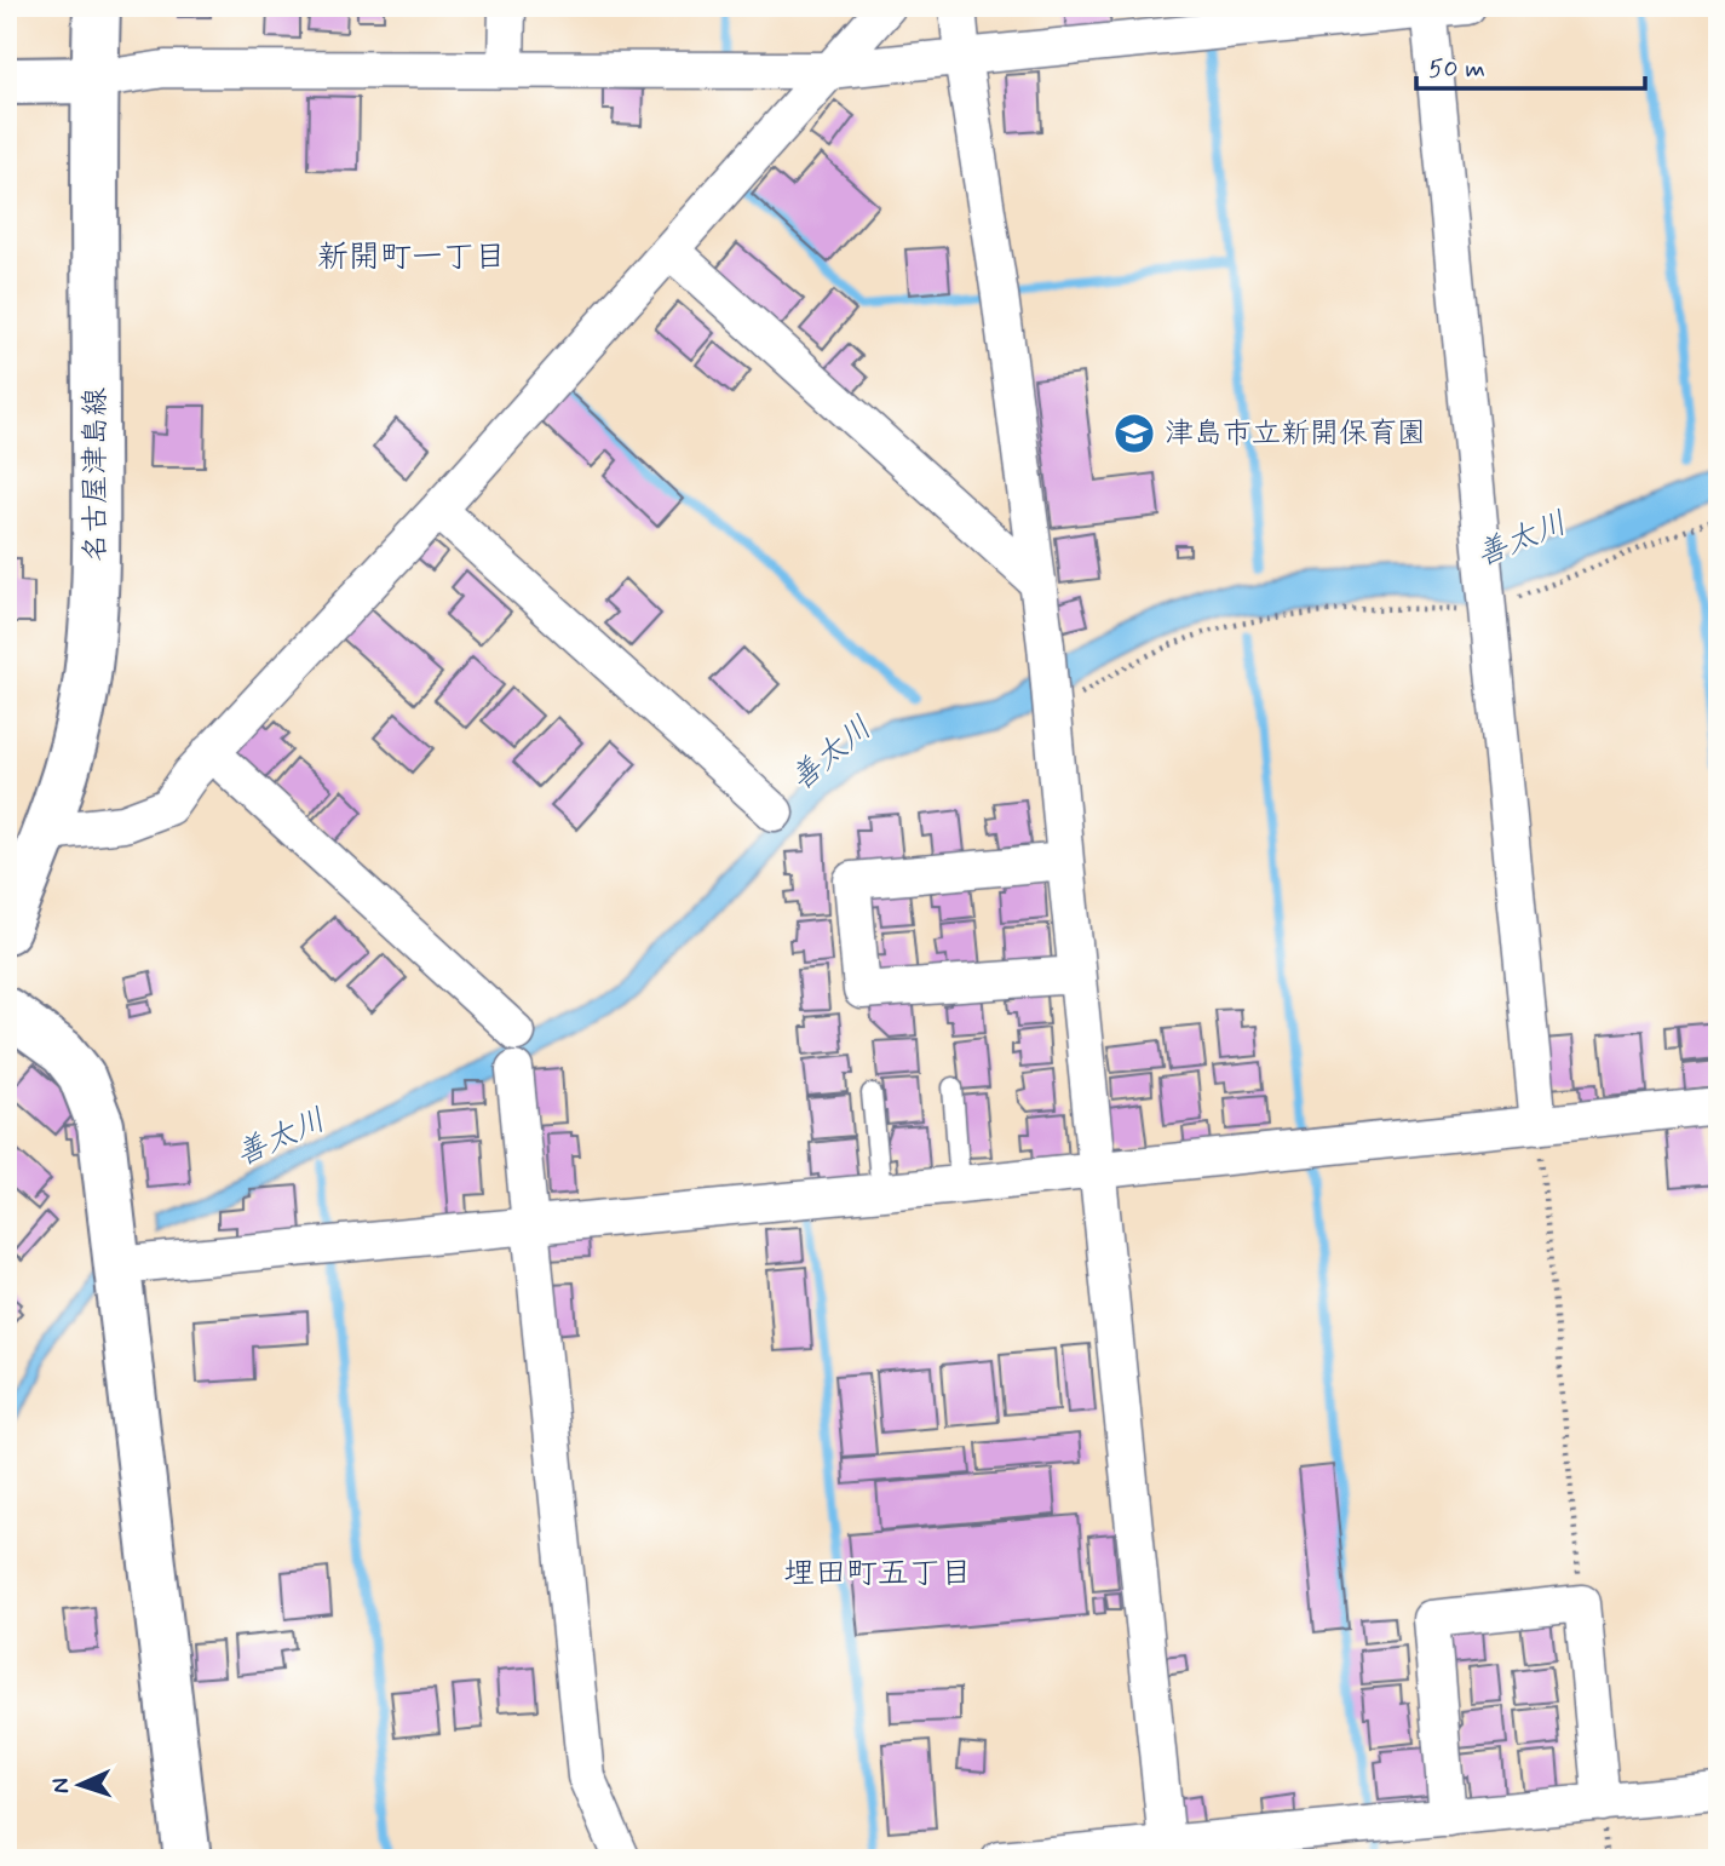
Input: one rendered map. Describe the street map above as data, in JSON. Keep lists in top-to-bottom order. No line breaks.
{"streets":{"street":["名古屋津島線"]},"districts":["新開町一丁目","埋田町五丁目"],"water":["善太川"],"places":{"school or university":["津島市立新開保育園"]},"scale_bar":"50 m","north":"left"}
